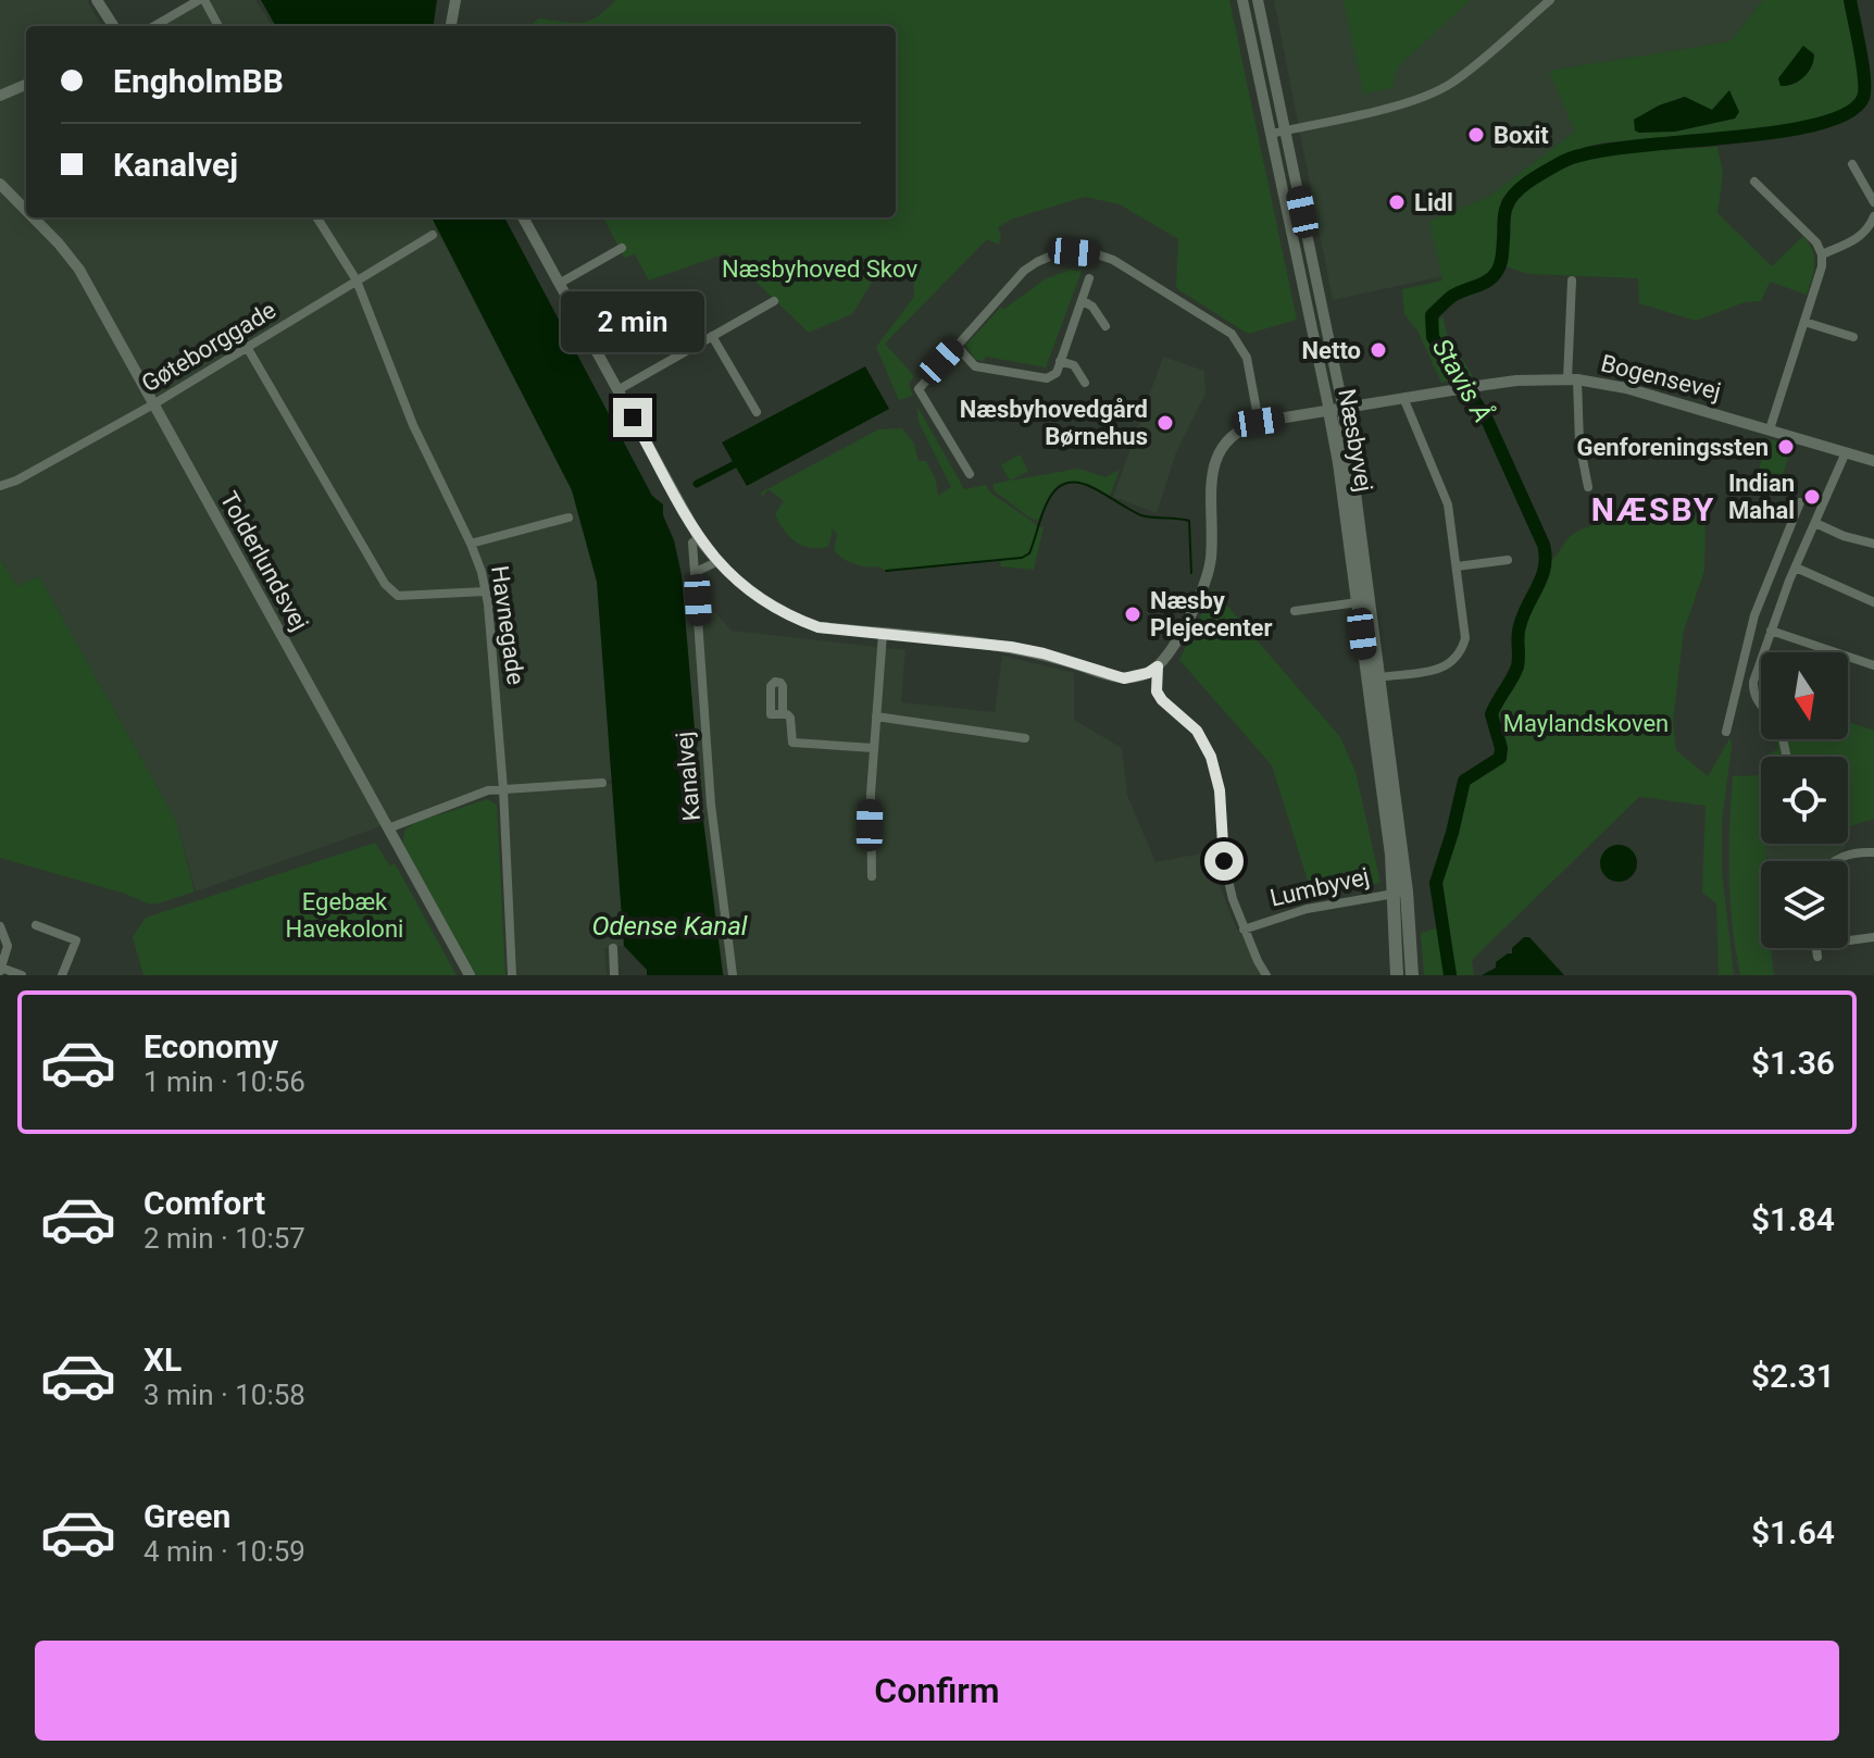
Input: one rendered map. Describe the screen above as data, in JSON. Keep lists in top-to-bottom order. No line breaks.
{"streets":{"main road":["Næsbyvej"],"street":["Gøteborggade","Bogensevej","Tolderlundsvej","Havnegade","Kanalvej","Lumbyvej"]},"crossings":[["Gøteborggade","Tolderlundsvej"],["Gøteborggade","Havnegade"],["Bogensevej","Næsbyvej"],["Næsbyvej","Lumbyvej"]],"districts":["NÆSBY"],"water":["Stavis Å","Odense Kanal"],"parks":["Næsbyhoved Skov","Maylandskoven","Egebæk Havekoloni"],"places":["Boxit","Lidl","Netto","Næsbyhovedgård Børnehus","Genforeningssten","Indian Mahal","Næsby Plejecenter"],"north":"bottom","page":{"banner":["EngholmBB","Kanalvej"],"bubble":"2 min","list":[{"name":"Economy","note":"1 min · 10:56","value":"$1.36"},{"name":"Comfort","note":"2 min · 10:57","value":"$1.84"},{"name":"XL","note":"3 min · 10:58","value":"$2.31"},{"name":"Green","note":"4 min · 10:59","value":"$1.64"}],"buttons":"Confirm"}}
